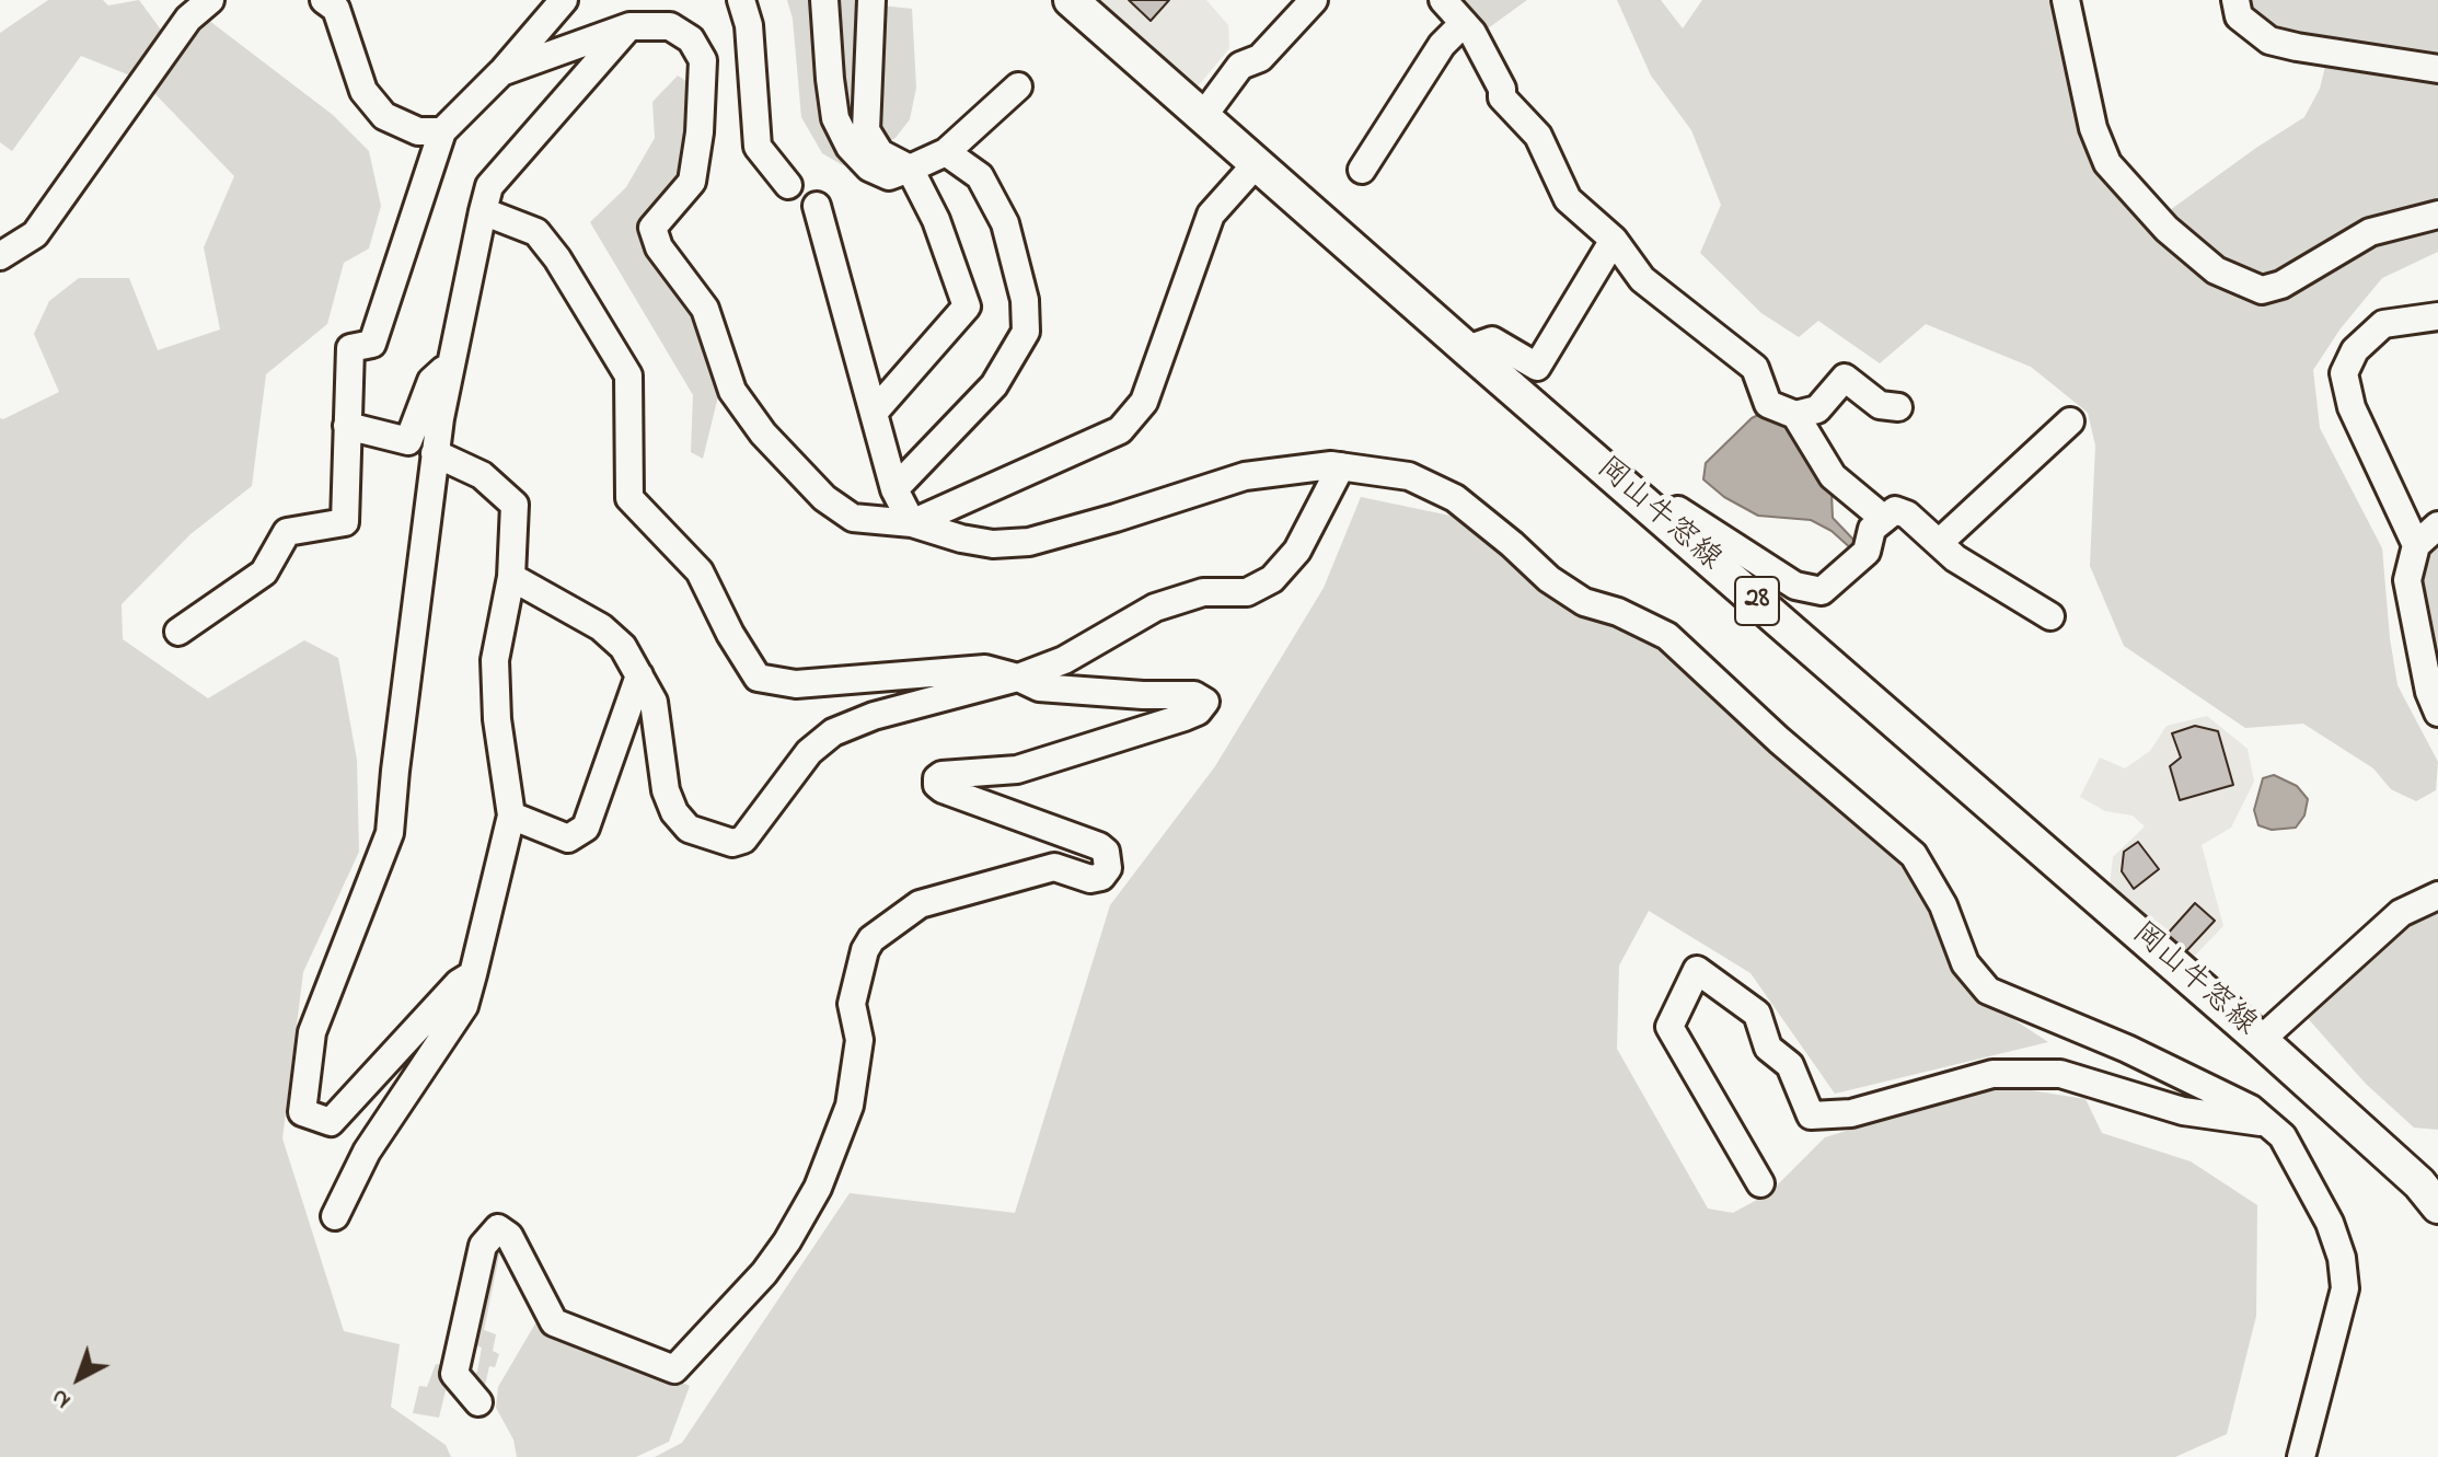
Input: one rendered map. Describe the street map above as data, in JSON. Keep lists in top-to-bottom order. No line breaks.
{"streets":{"main road":["岡山牛窓線","28"]},"north":"bottom left"}
